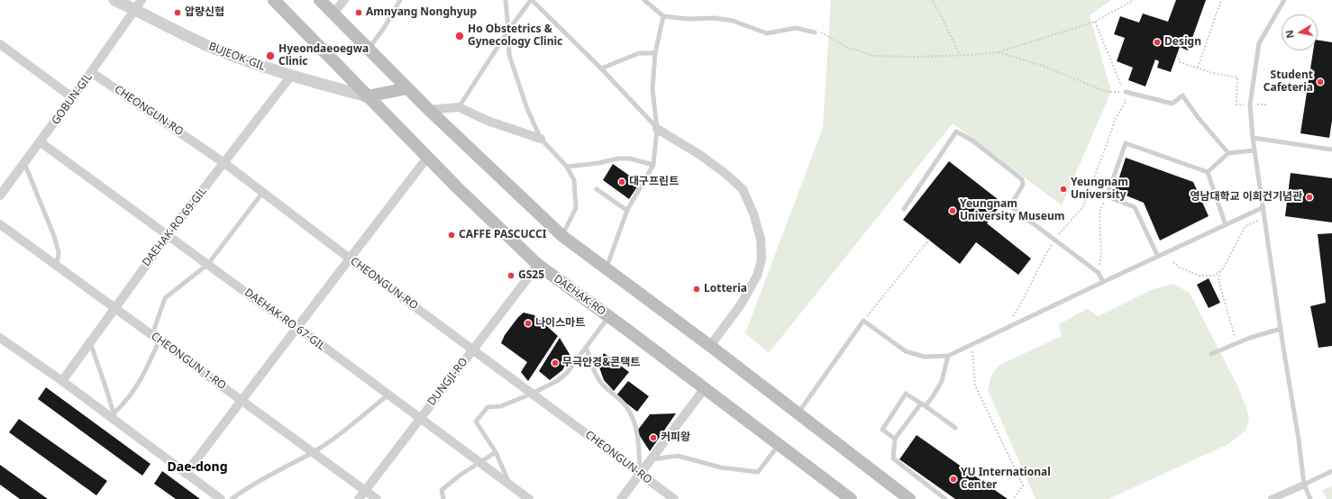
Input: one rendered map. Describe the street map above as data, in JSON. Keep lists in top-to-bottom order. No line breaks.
{"streets":{"main road":["DAEHAK-RO"],"street":["BUJEOK-GIL","GOBUN-GIL","CHEONGUN-RO","DAEHAK-RO 69-GIL","DAEHAK-RO 67-GIL","CHEONGUN 1-RO","DUNGJI-RO"]},"crossings":[["BUJEOK-GIL","GOBUN-GIL"],["BUJEOK-GIL","DAEHAK-RO 69-GIL"],["BUJEOK-GIL","DAEHAK-RO"],["GOBUN-GIL","CHEONGUN-RO"],["GOBUN-GIL","DAEHAK-RO 67-GIL"],["CHEONGUN-RO","DAEHAK-RO 69-GIL"],["CHEONGUN-RO","DUNGJI-RO"],["DAEHAK-RO 69-GIL","DAEHAK-RO 67-GIL"],["DAEHAK-RO 69-GIL","CHEONGUN 1-RO"],["DAEHAK-RO","DUNGJI-RO"],["DAEHAK-RO 67-GIL","DUNGJI-RO"],["CHEONGUN 1-RO","DUNGJI-RO"]],"districts":["Dae-dong"],"places":["압량신협","Amnyang Nonghyup","Ho Obstetrics & Gynecology Clinic","Design","Hyeondaeoegwa Clinic","Student Cafeteria","대구프린트","Yeungnam University","영남대학교 이희건기념관","Yeungnam University Museum","CAFFE PASCUCCI","GS25","Lotteria","나이스마트","무극안경&콘택트","커피왕","YU International Center"],"north":"left"}
